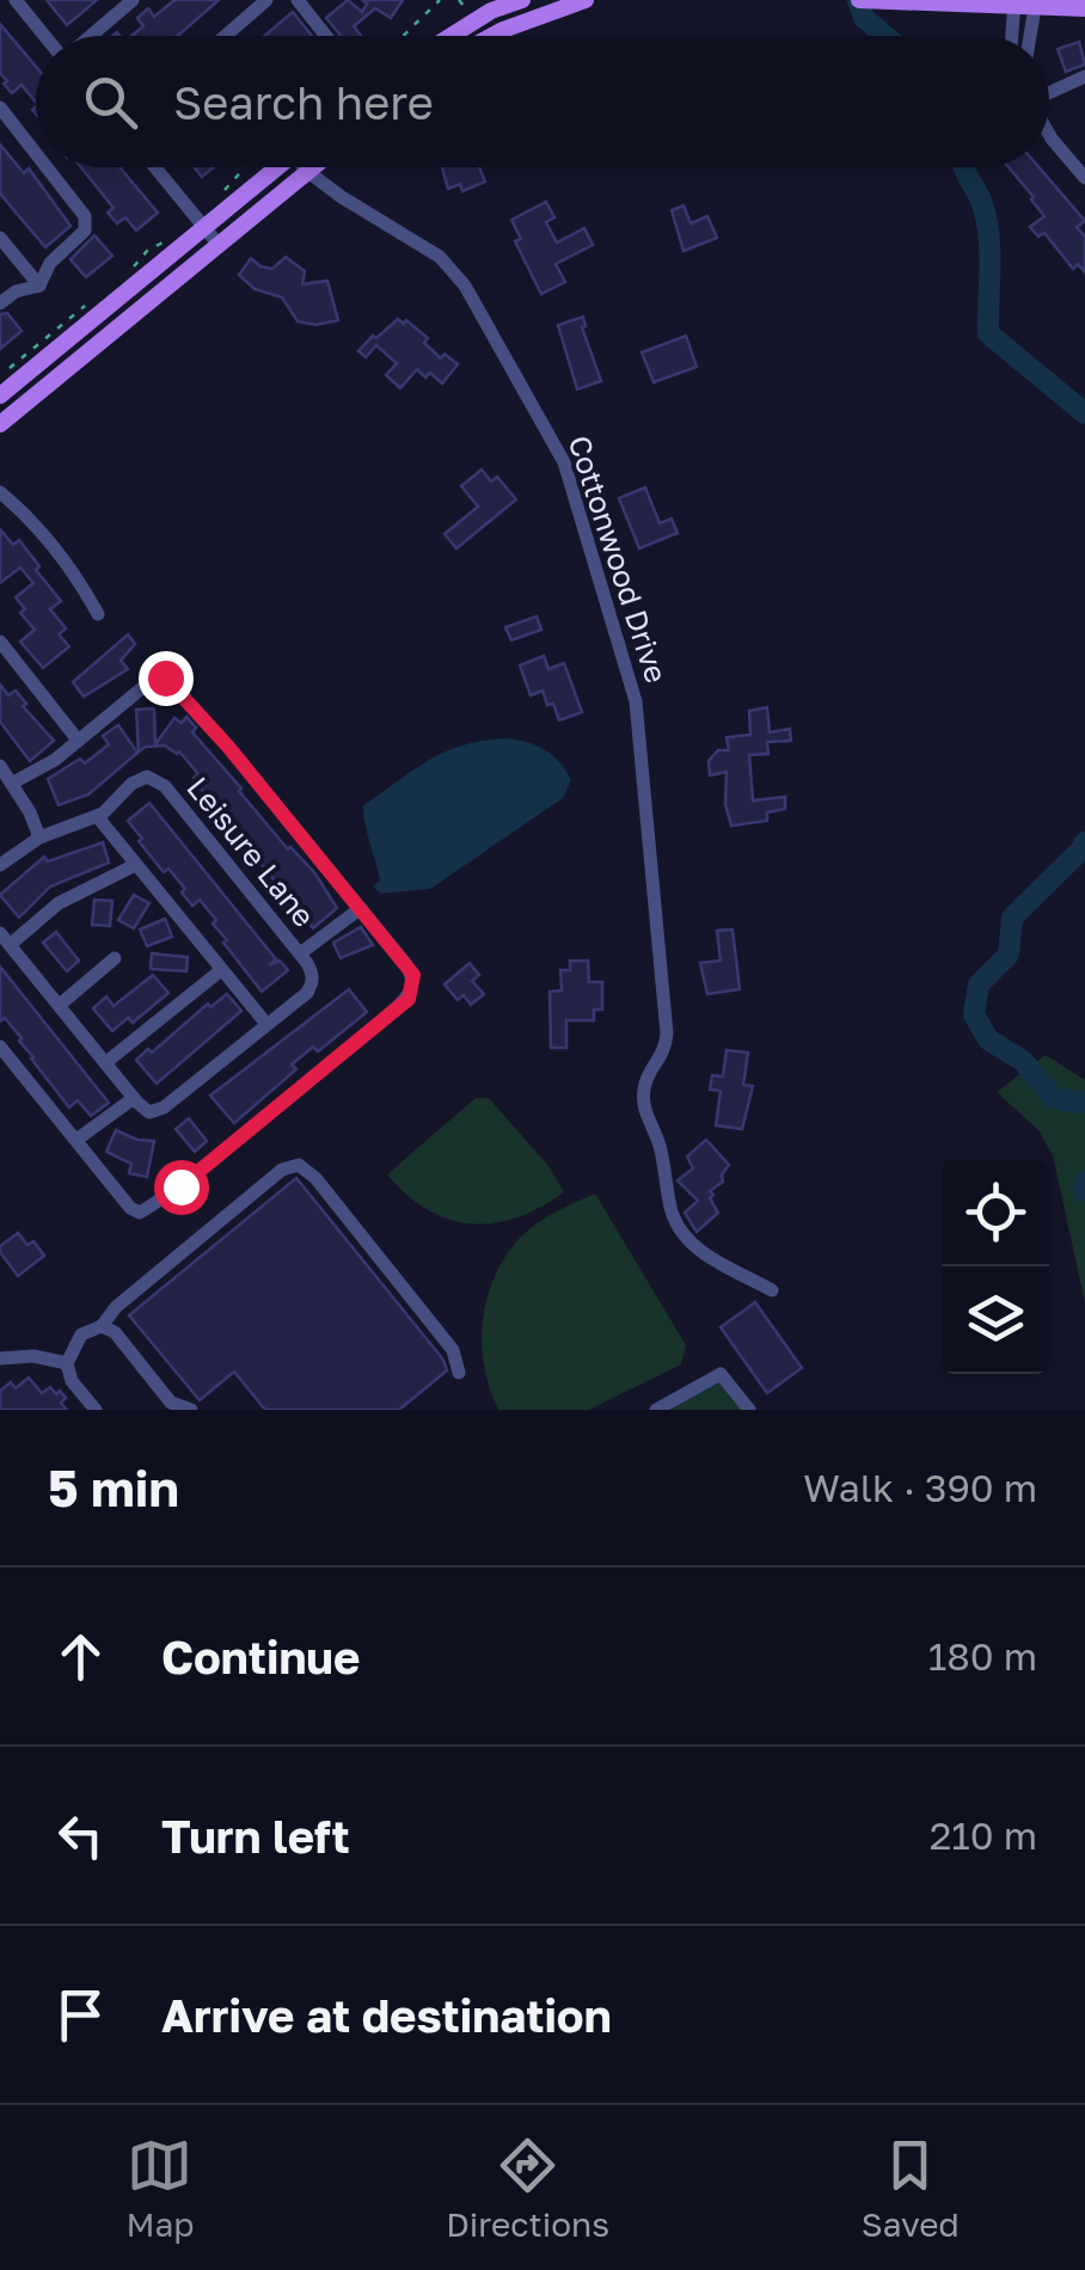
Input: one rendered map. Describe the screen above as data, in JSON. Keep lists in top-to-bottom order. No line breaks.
{"streets":{"street":["Cottonwood Drive","Leisure Lane"]},"page":{"search":"Search here","heading":["5 min","Walk · 390 m"],"list":[["Continue","180 m"],["Turn left","210 m"],"Arrive at destination"],"nav":["Map","Directions","Saved"]}}
